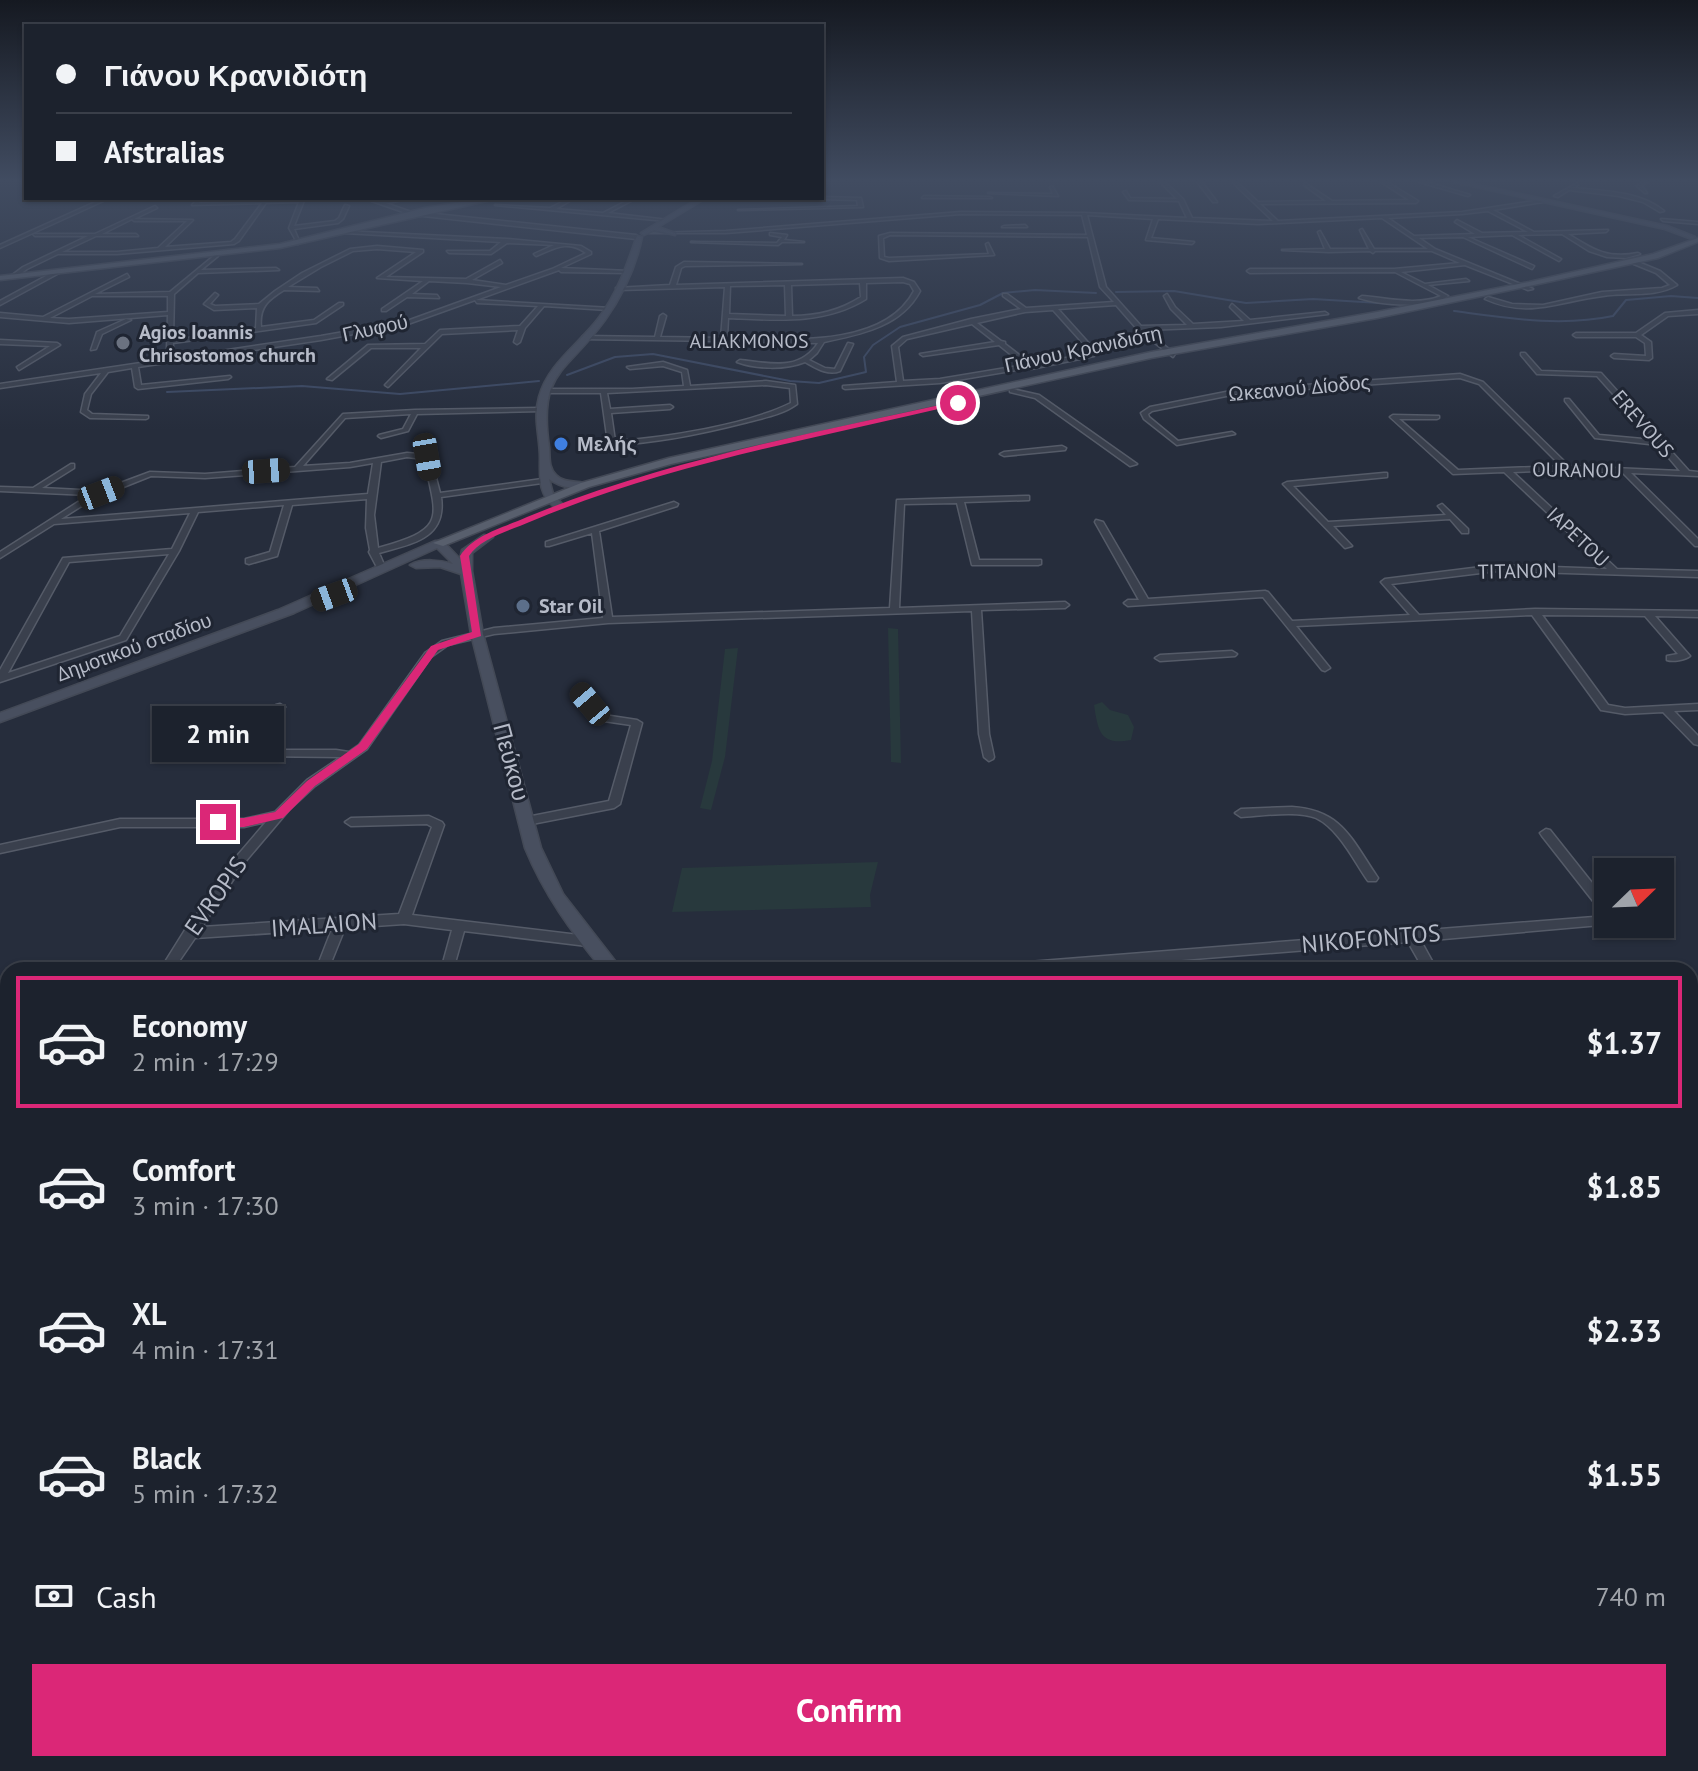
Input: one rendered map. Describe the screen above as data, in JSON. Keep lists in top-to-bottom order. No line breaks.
{"streets":{"main road":["Γιάνου Κρανιδιότη","Δημοτικού σταδίου","Πεύκου"],"street":["Γλυφού","ALIAKMONOS","Ωκεανού Δίοδος","EREVOUS","OURANOU","IAPETOU","TITANON","EVROPIS","IMALAION","NIKOFONTOS"]},"crossings":[["Ωκεανού Δίοδος","OURANOU"],["EREVOUS","OURANOU"],["OURANOU","IAPETOU"],["IAPETOU","TITANON"],["Πεύκου","EVROPIS"],["Πεύκου","IMALAION"],["EVROPIS","IMALAION"]],"places":["Agios Ioannis Chrisostomos church","Μελής","Star Oil"],"north":"top right","page":{"banner":["Γιάνου Κρανιδιότη","Afstralias"],"bubble":"2 min","list":[{"name":"Economy","note":"2 min · 17:29","value":"$1.37"},{"name":"Comfort","note":"3 min · 17:30","value":"$1.85"},{"name":"XL","note":"4 min · 17:31","value":"$2.33"},{"name":"Black","note":"5 min · 17:32","value":"$1.55"}],"pay":["Cash","740 m"],"buttons":"Confirm"}}
